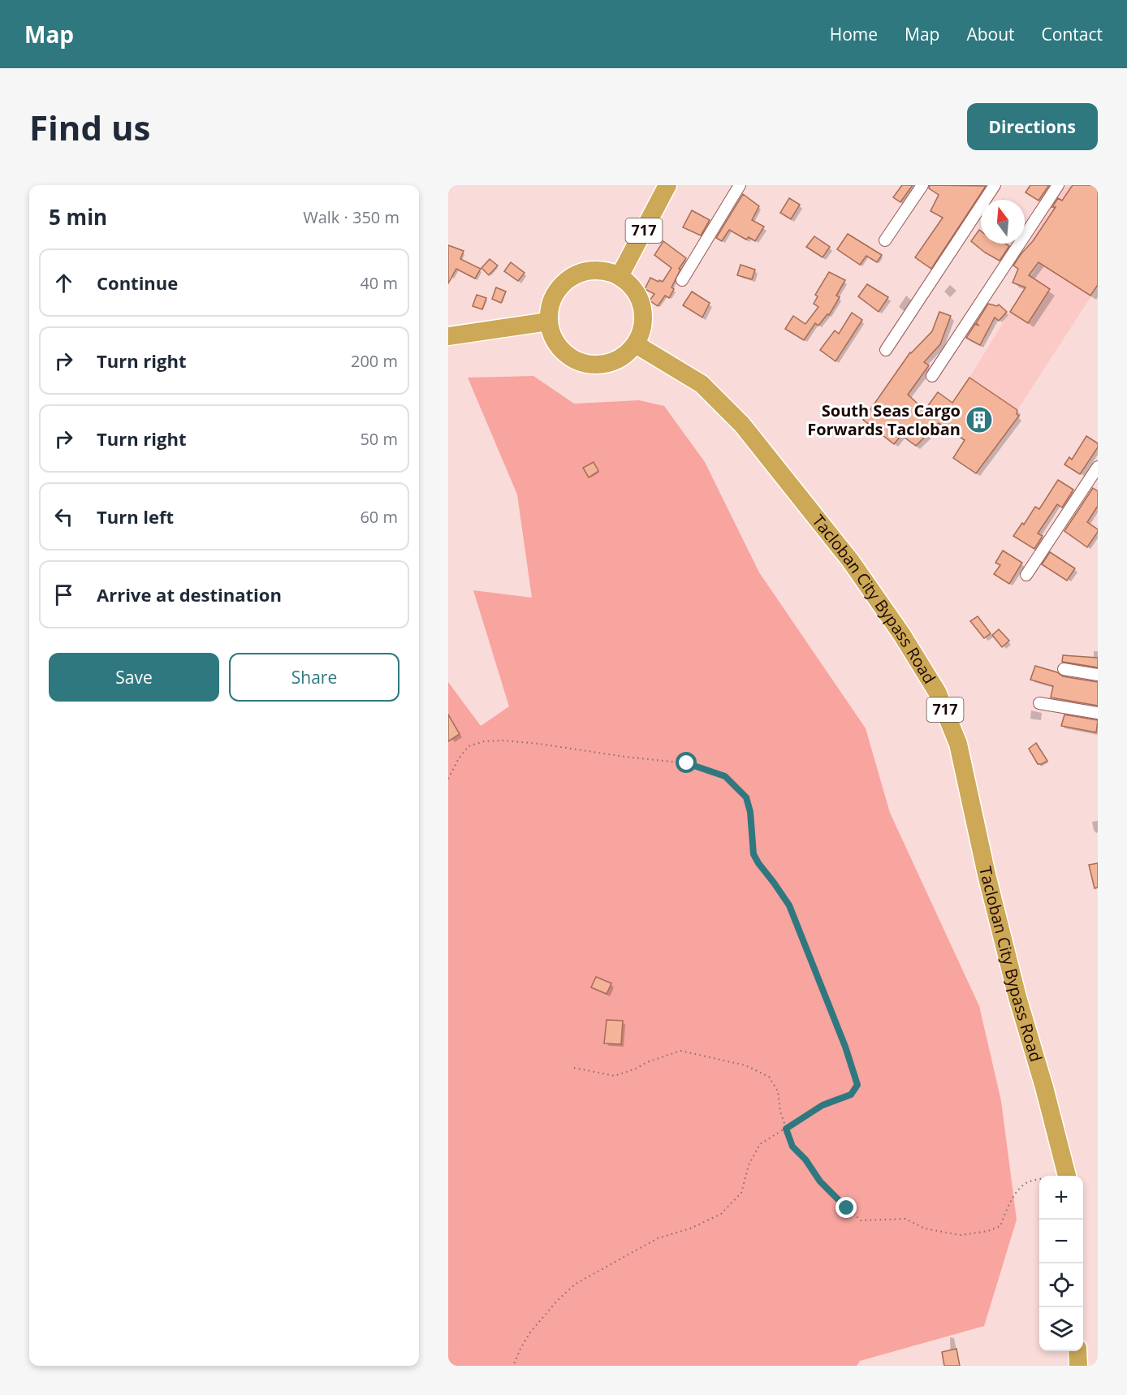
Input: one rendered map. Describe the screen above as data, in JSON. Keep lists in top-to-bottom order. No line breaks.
{"streets":{"highway":["717","Tacloban City Bypass Road"]},"crossings":[["717","Tacloban City Bypass Road"]],"places":{"building":["South Seas Cargo Forwards Tacloban"]},"north":"top","page":{"header":"Map","nav":["Home","Map","About","Contact"],"buttons":["Directions",["Save","Share"]],"title":"Find us","heading":["5 min","Walk · 350 m"],"list":[["Continue","40 m"],["Turn right","200 m"],["Turn right","50 m"],["Turn left","60 m"],"Arrive at destination"],"map_buttons":["+","−"]}}
